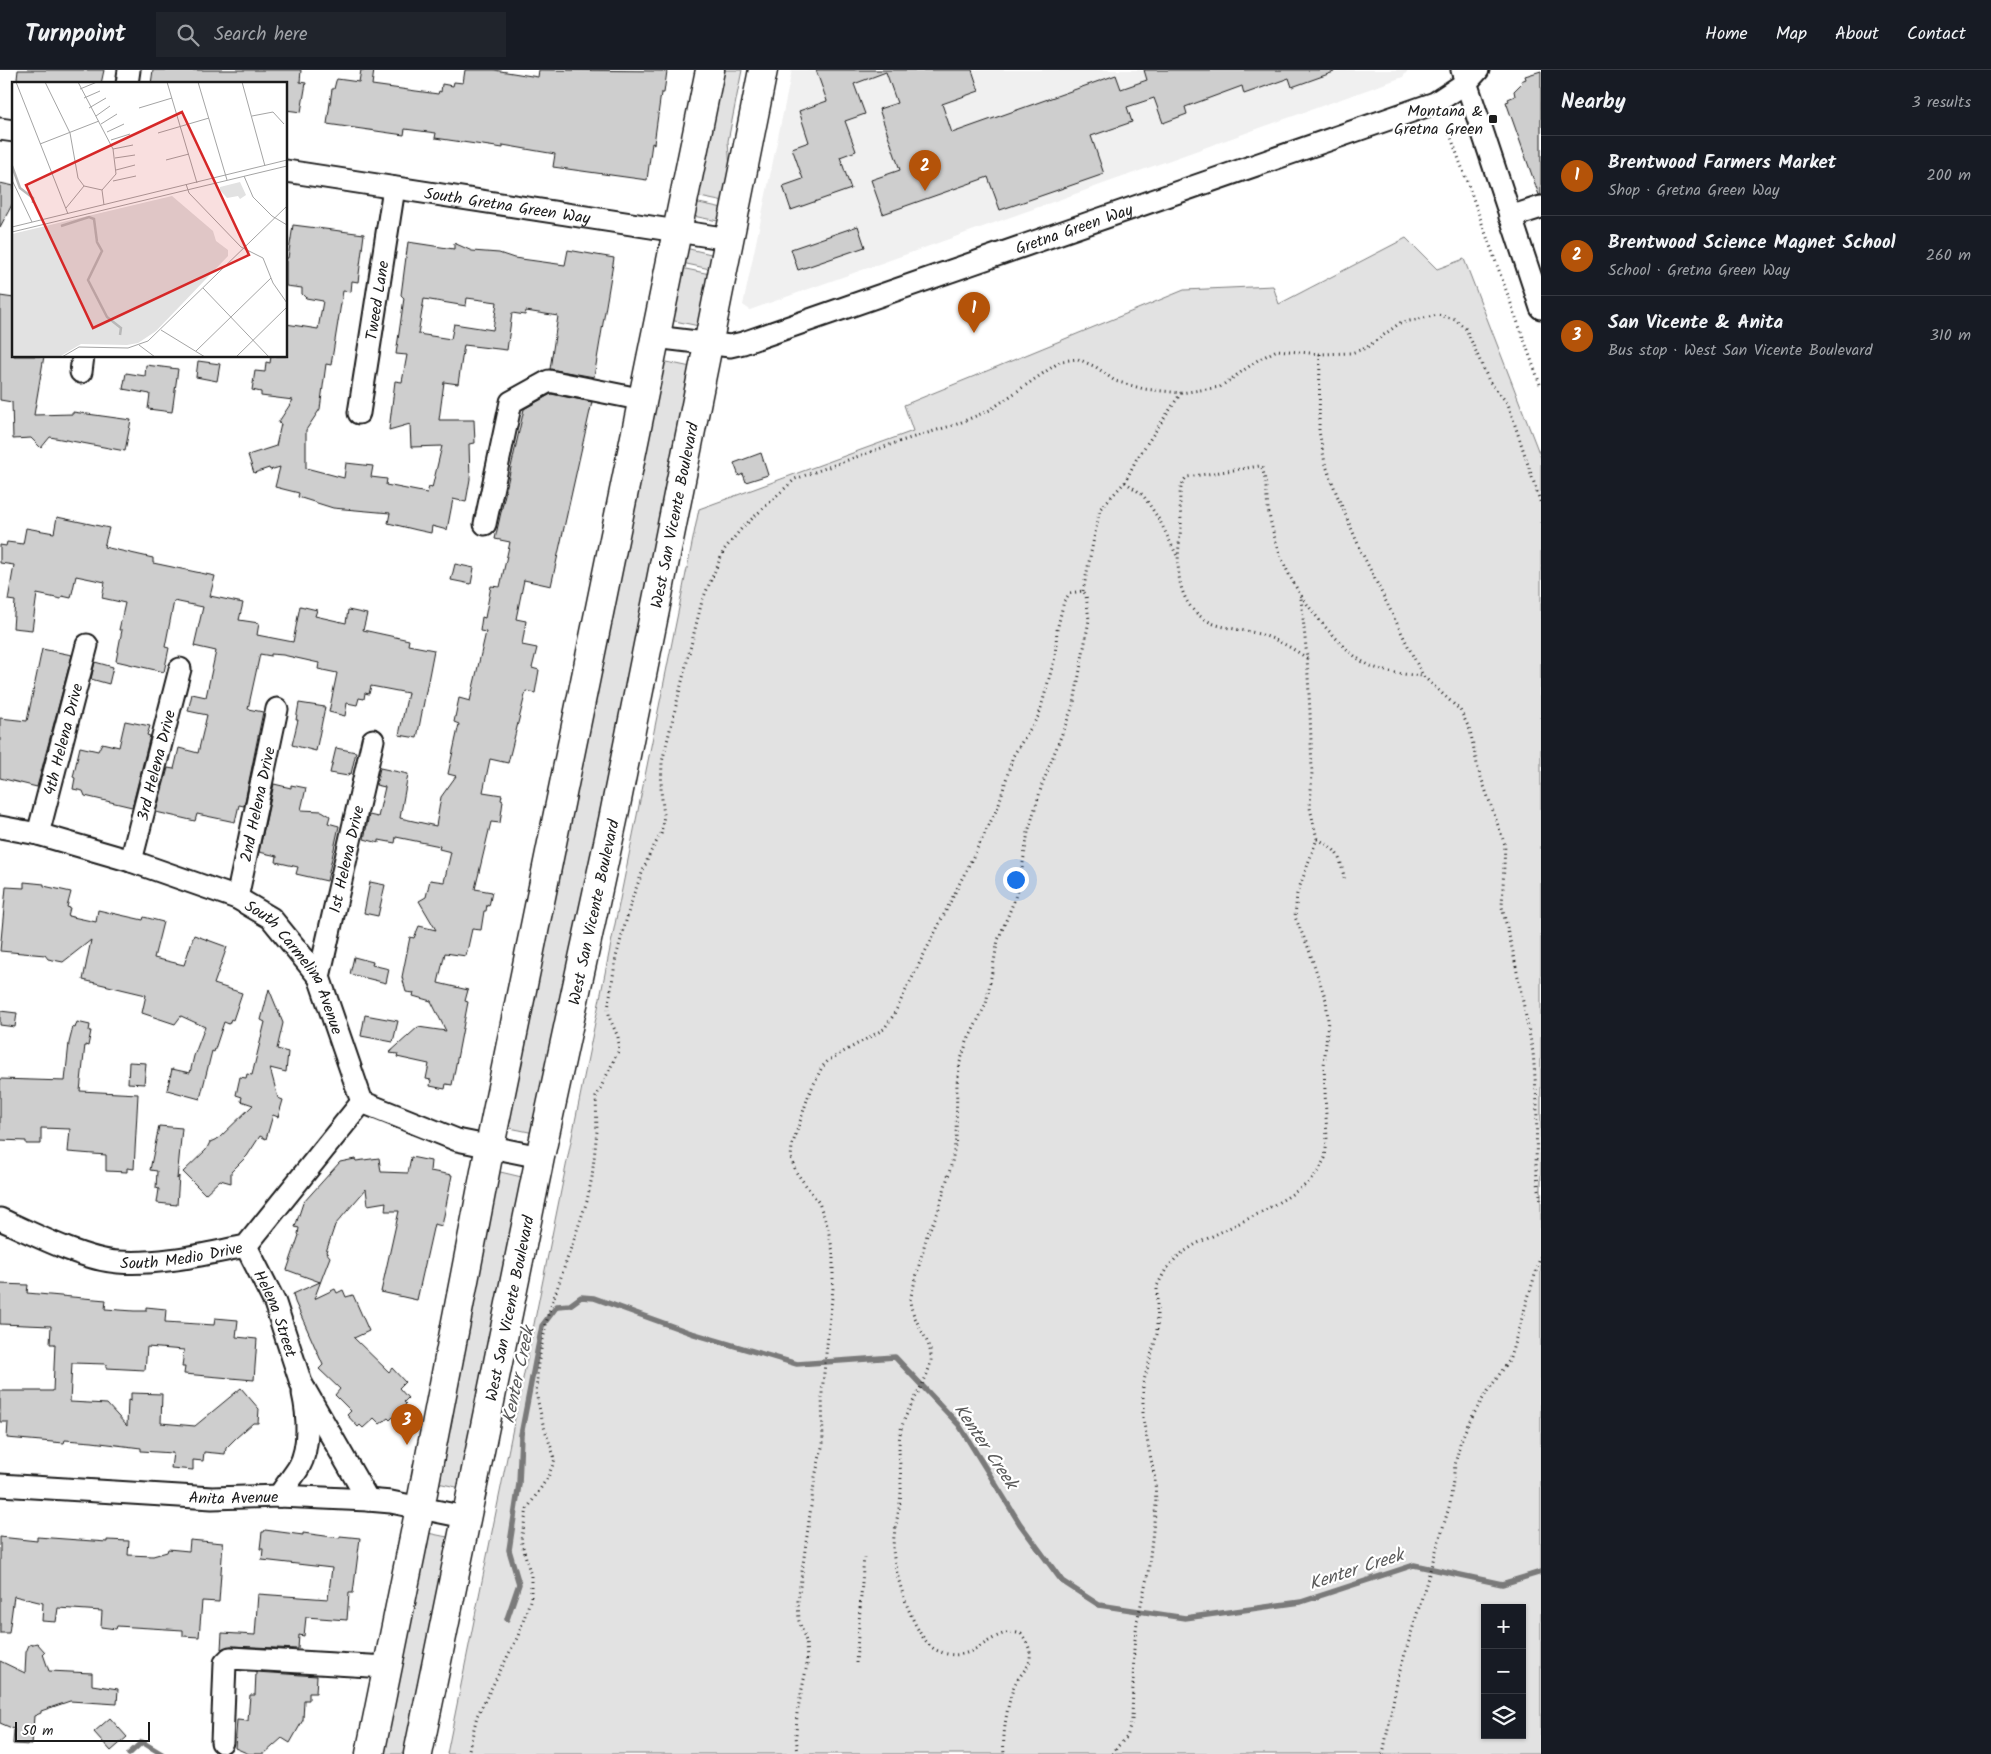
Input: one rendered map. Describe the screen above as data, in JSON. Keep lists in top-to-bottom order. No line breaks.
{"streets":{"main road":["West San Vicente Boulevard"],"street":["South Gretna Green Way","Gretna Green Way","Tweed Lane","4th Helena Drive","3rd Helena Drive","2nd Helena Drive","1st Helena Drive","South Carmelina Avenue","South Medio Drive","Helena Street","Anita Avenue"]},"crossings":[["South Gretna Green Way","Tweed Lane"],["South Gretna Green Way","West San Vicente Boulevard"],["Gretna Green Way","West San Vicente Boulevard"],["West San Vicente Boulevard","Anita Avenue"],["4th Helena Drive","South Carmelina Avenue"],["3rd Helena Drive","South Carmelina Avenue"],["2nd Helena Drive","South Carmelina Avenue"],["1st Helena Drive","South Carmelina Avenue"],["South Carmelina Avenue","South Medio Drive"],["South Medio Drive","Helena Street"],["Helena Street","Anita Avenue"]],"water":["Kenter Creek"],"places":{"transit":["Montana & Gretna Green"]},"scale_bar":"50 m","page":{"header":"Turnpoint","search":"Search here","nav":["Home","Map","About","Contact"],"heading":["Nearby","3 results"],"list":[{"mark":"1","name":"Brentwood Farmers Market","note":"Shop · Gretna Green Way","value":"200 m"},{"mark":"2","name":"Brentwood Science Magnet School","note":"School · Gretna Green Way","value":"260 m"},{"mark":"3","name":"San Vicente & Anita","note":"Bus stop · West San Vicente Boulevard","value":"310 m"}],"pins":["2","1","3"],"map_buttons":["+","−"],"scale":"50 m"}}
